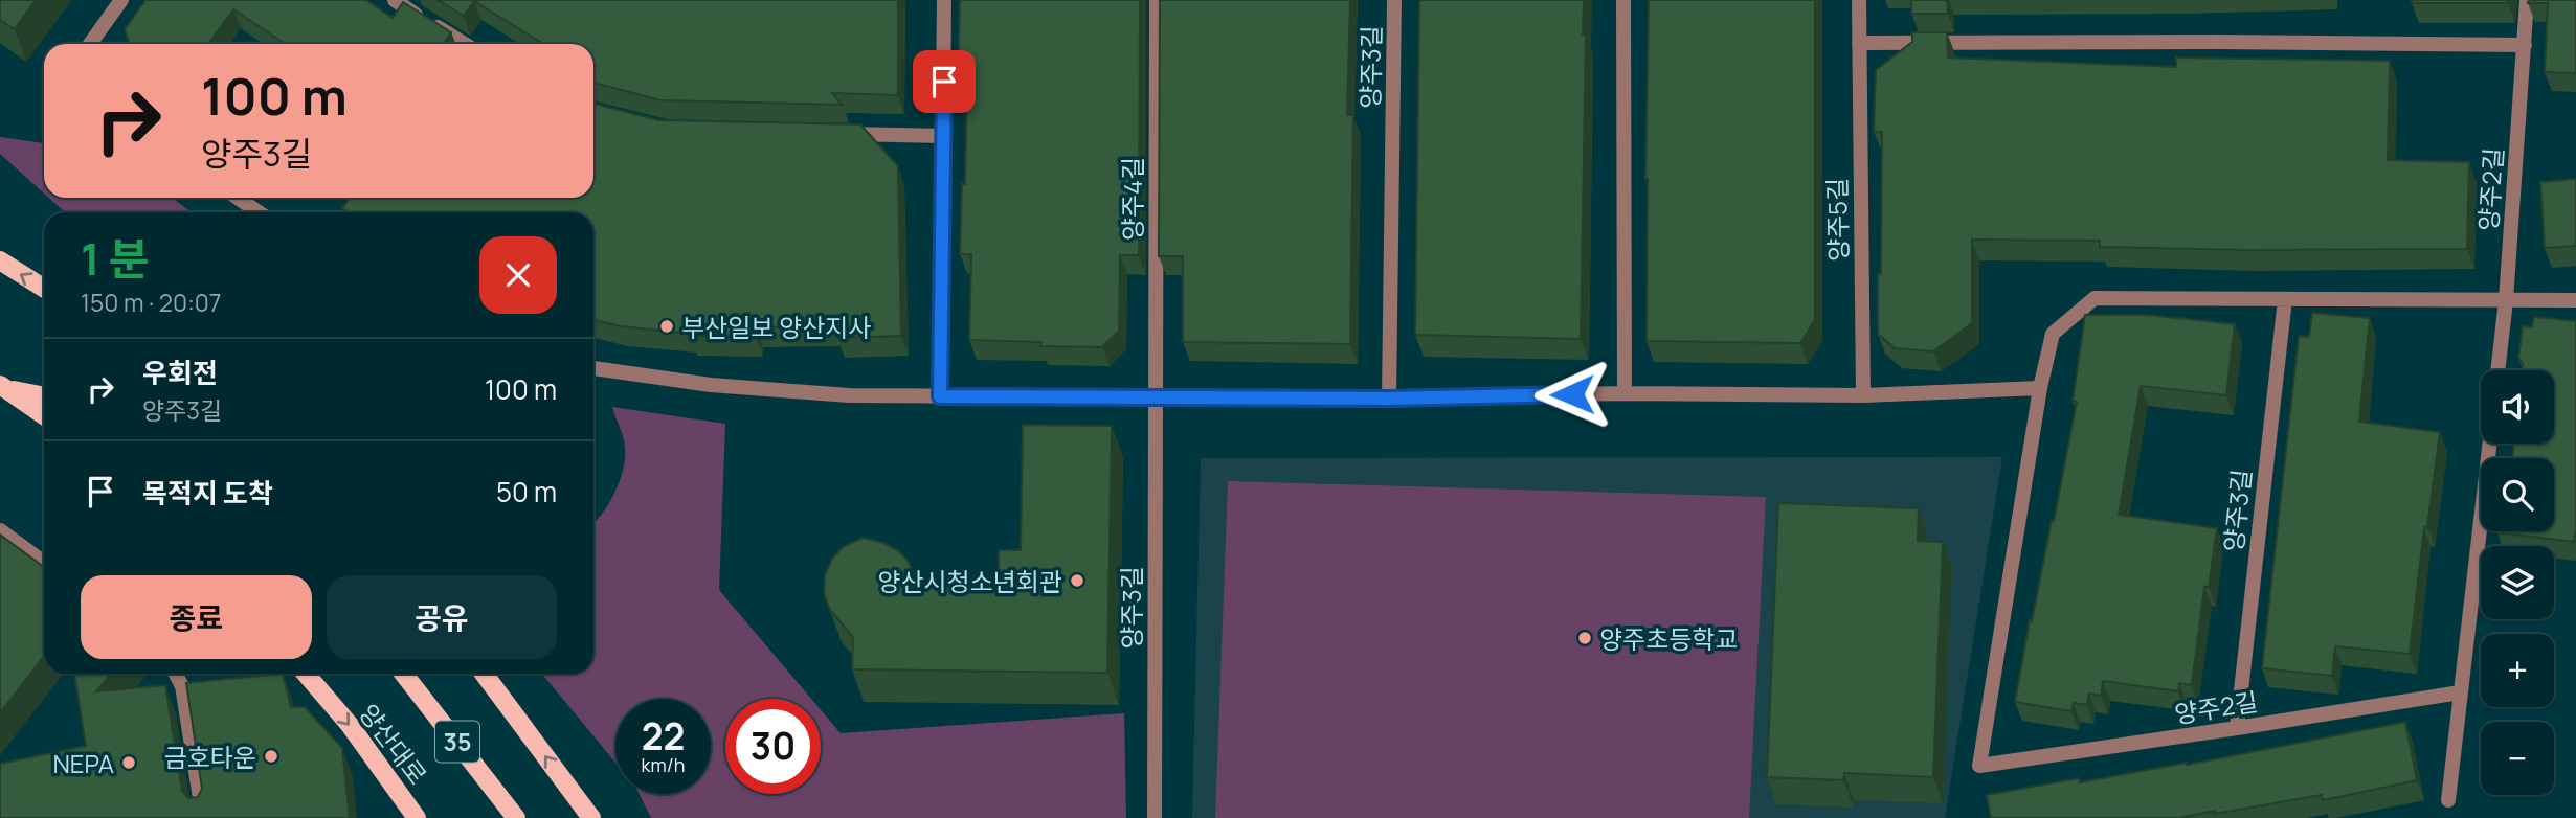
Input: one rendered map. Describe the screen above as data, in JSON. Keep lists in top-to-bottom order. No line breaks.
{"streets":{"main road":["35","양산대로"],"street":["양주3길","양주2길","양주4길","양주5길"]},"crossings":[["양주3길","양주2길"],["양주3길","양주4길"]],"places":["부산일보 양산지사","양산시청소년회관","양주초등학교","금호타운","NEPA"],"page":{"turn":["100 m","양주3길"],"heading":["1 분","150 m · 20:07"],"list":[{"name":"우회전","note":"양주3길","value":"100 m"},{"name":"목적지 도착","value":"50 m"}],"map_buttons":["+","−"],"buttons":["종료","공유"],"speed":"22 km/h","limit":"30"}}
